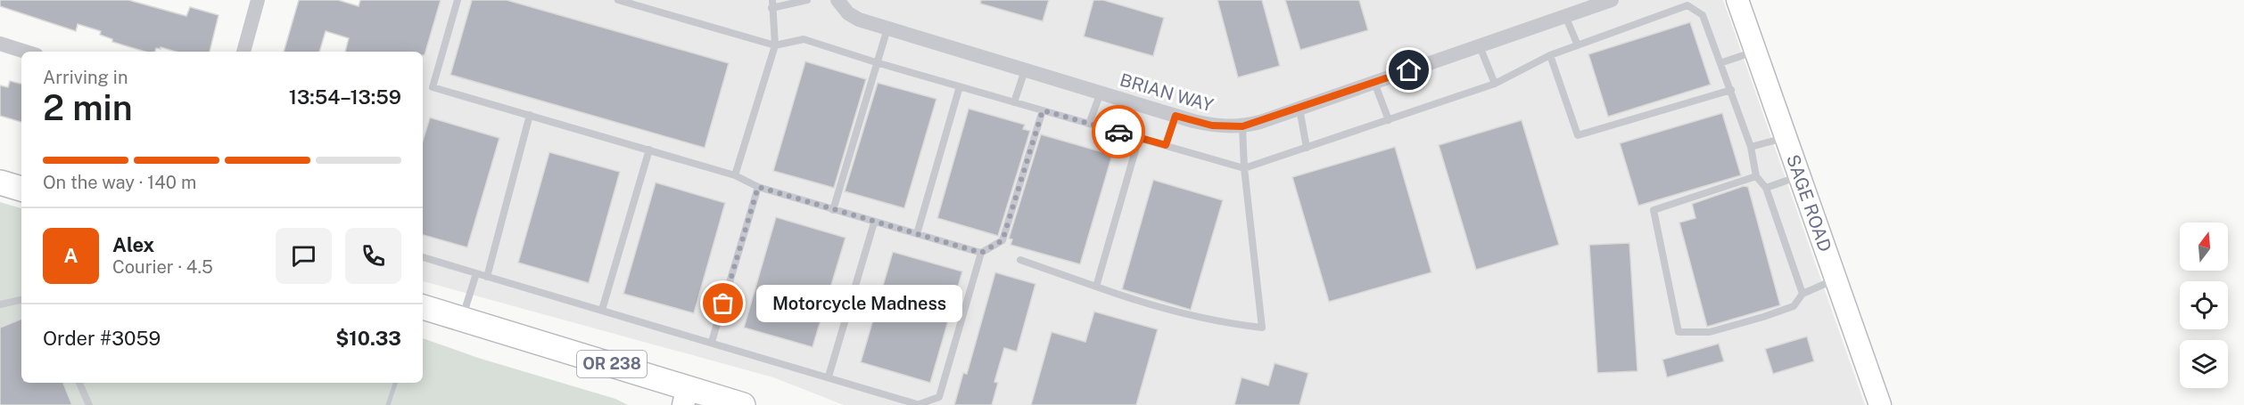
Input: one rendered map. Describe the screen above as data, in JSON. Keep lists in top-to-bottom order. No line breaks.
{"streets":{"main road":["SAGE ROAD","OR 238"],"street":["BRIAN WAY"]},"places":["Motorcycle Madness"],"north":"top","page":{"heading":["2 min","Arriving in","13:54–13:59"],"panel":["Alex","Courier · 4.5","Order #3059","$10.33"],"bar":"On the way · 140 m","round":"A","bubble":"Motorcycle Madness"}}
